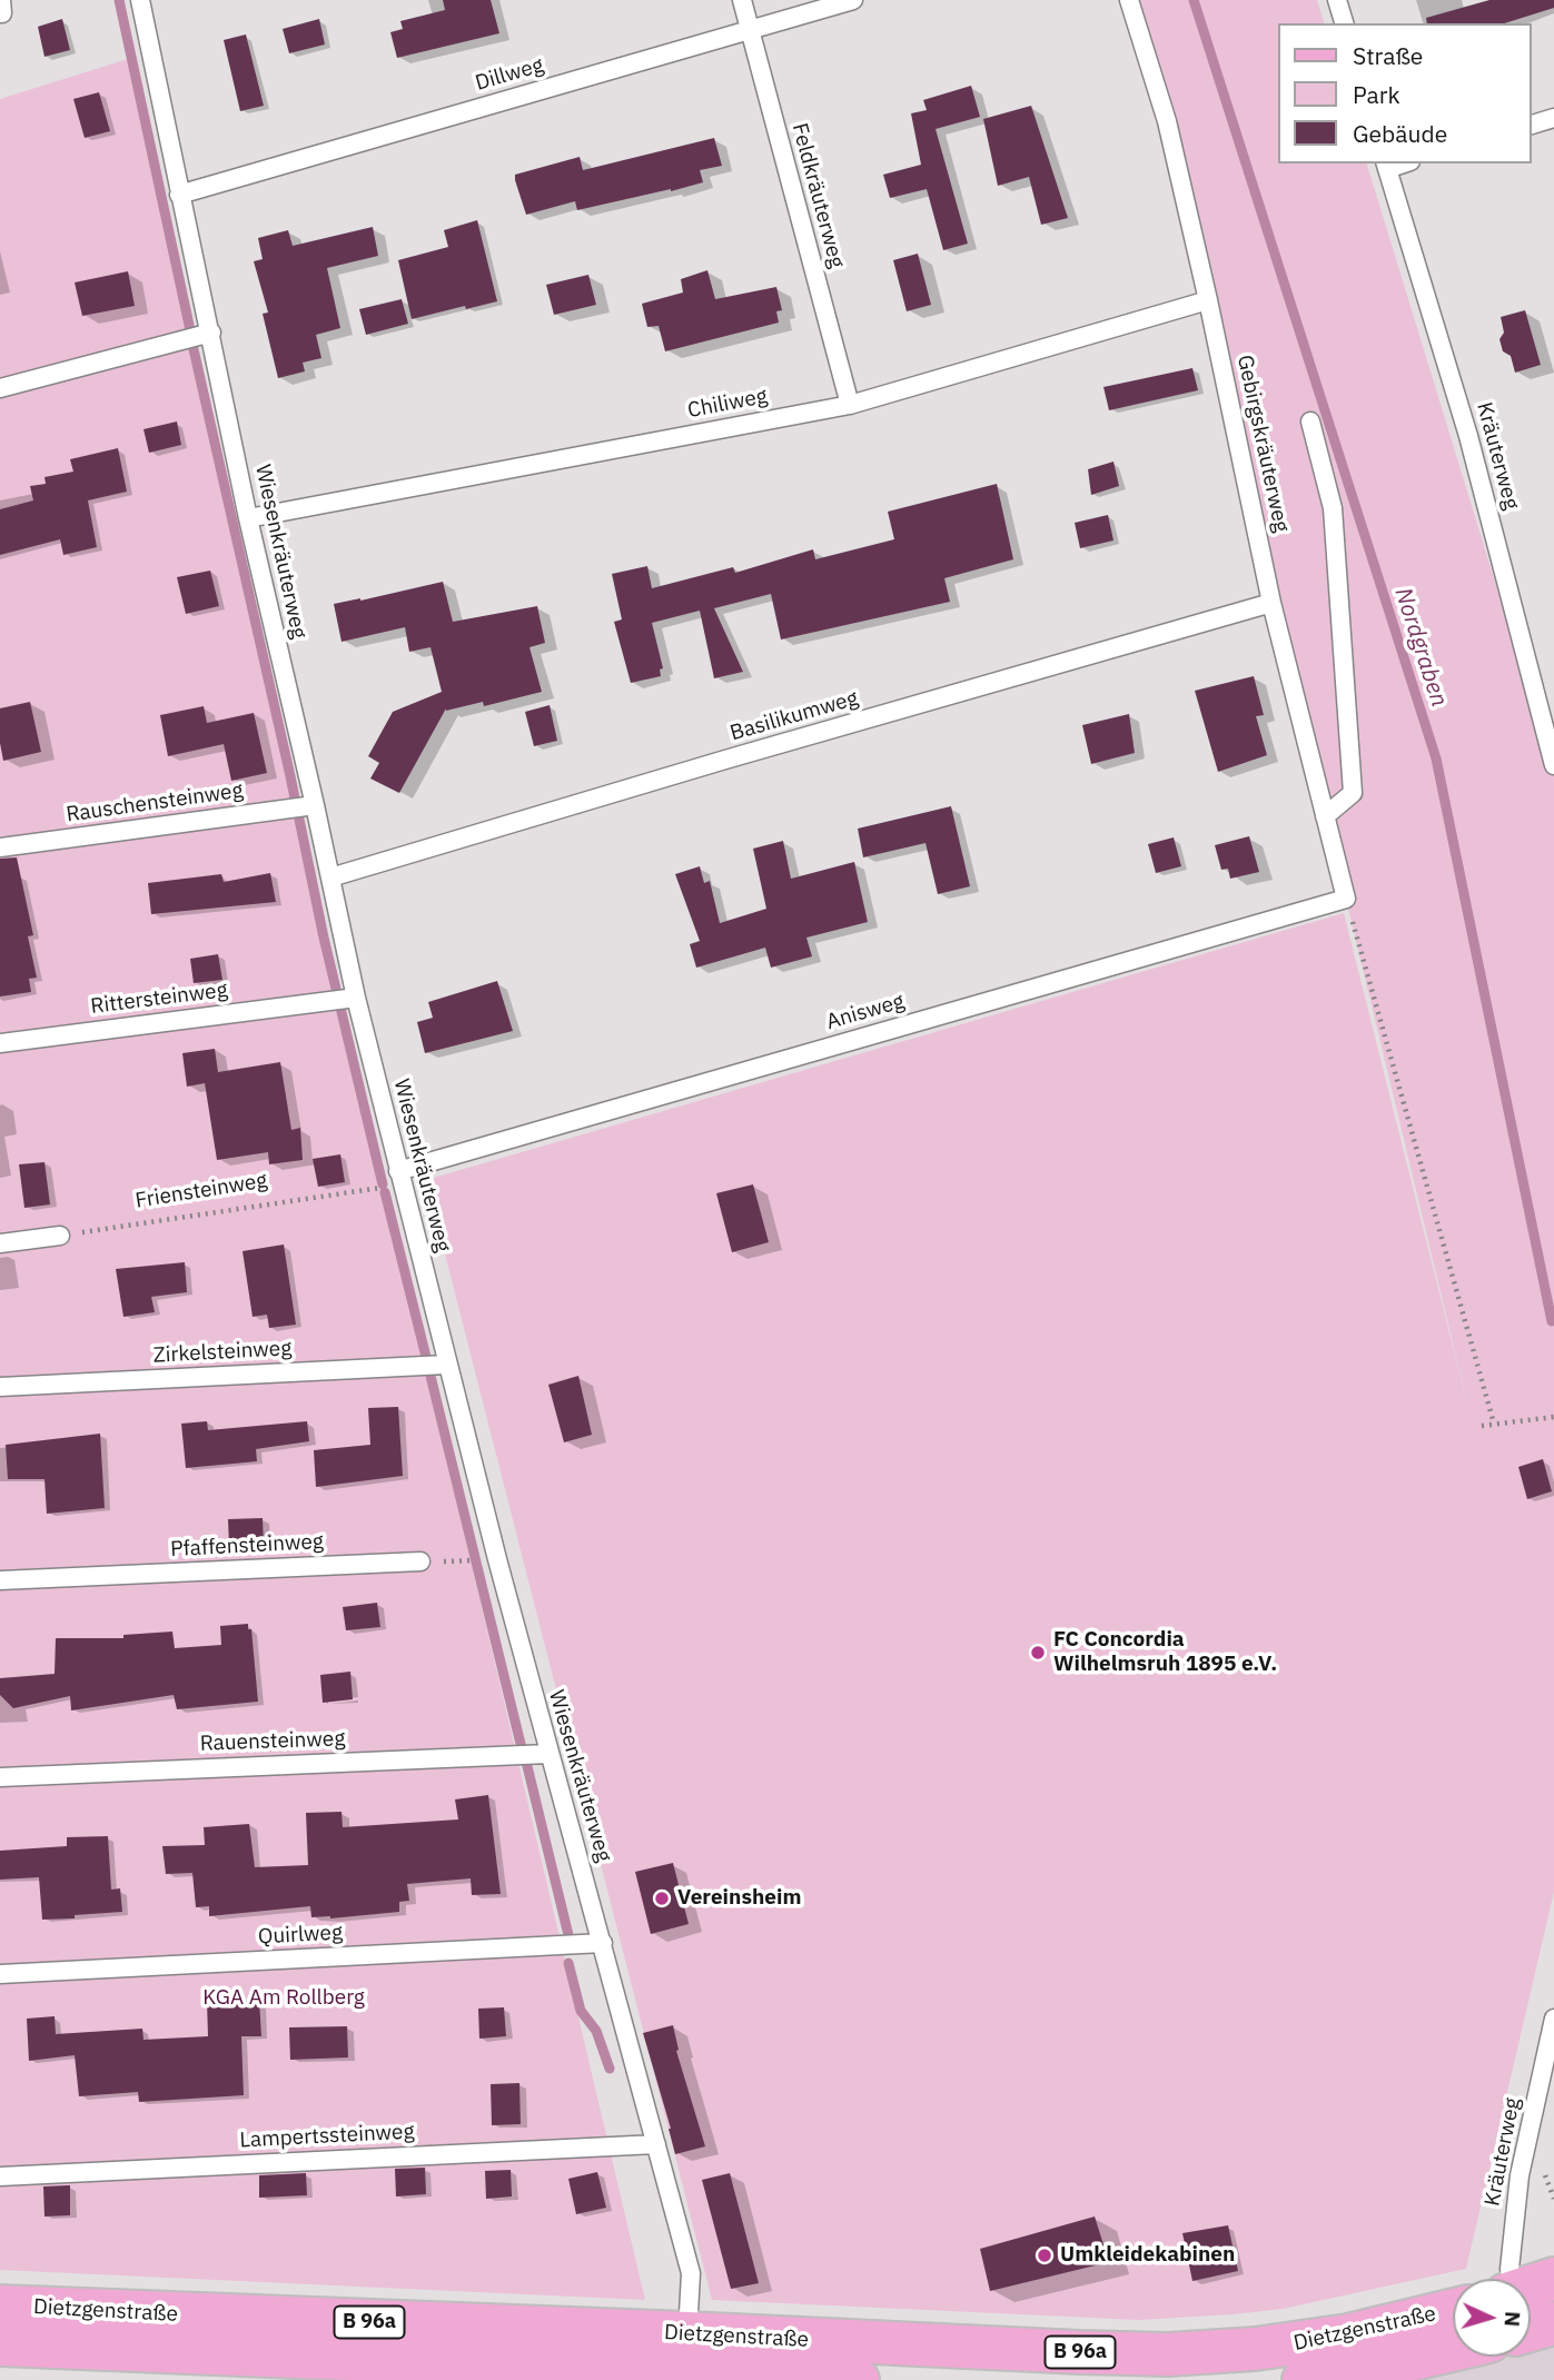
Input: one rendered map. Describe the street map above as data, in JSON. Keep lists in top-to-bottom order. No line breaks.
{"streets":{"main road":["Dietzgenstraße","B 96a"],"lane":["Dillweg","Feldkräuterweg","Chiliweg","Gebirgskräuterweg","Kräuterweg","Wiesenkräuterweg","Basilikumweg","Rauschensteinweg","Rittersteinweg","Anisweg","Zirkelsteinweg","Pfaffensteinweg","Rauensteinweg","Quirlweg","Lampertssteinweg"],"path":["Friensteinweg"]},"crossings":[["Dillweg","Feldkräuterweg"],["Dillweg","Wiesenkräuterweg"],["Feldkräuterweg","Chiliweg"],["Chiliweg","Gebirgskräuterweg"],["Chiliweg","Wiesenkräuterweg"],["Gebirgskräuterweg","Basilikumweg"],["Gebirgskräuterweg","Anisweg"],["Wiesenkräuterweg","Basilikumweg"],["Wiesenkräuterweg","Rauschensteinweg"],["Wiesenkräuterweg","Rittersteinweg"],["Wiesenkräuterweg","Anisweg"],["Wiesenkräuterweg","Friensteinweg"],["Wiesenkräuterweg","Zirkelsteinweg"],["Wiesenkräuterweg","Rauensteinweg"],["Wiesenkräuterweg","Quirlweg"],["Wiesenkräuterweg","Lampertssteinweg"],["Wiesenkräuterweg","Dietzgenstraße"],["Anisweg","Friensteinweg"]],"water":["Nordgraben"],"parks":["KGA Am Rollberg"],"places":["FC Concordia Wilhelmsruh 1895 e.V.","Vereinsheim","Umkleidekabinen"],"legend":["Straße","Park","Gebäude"],"north":"right"}
